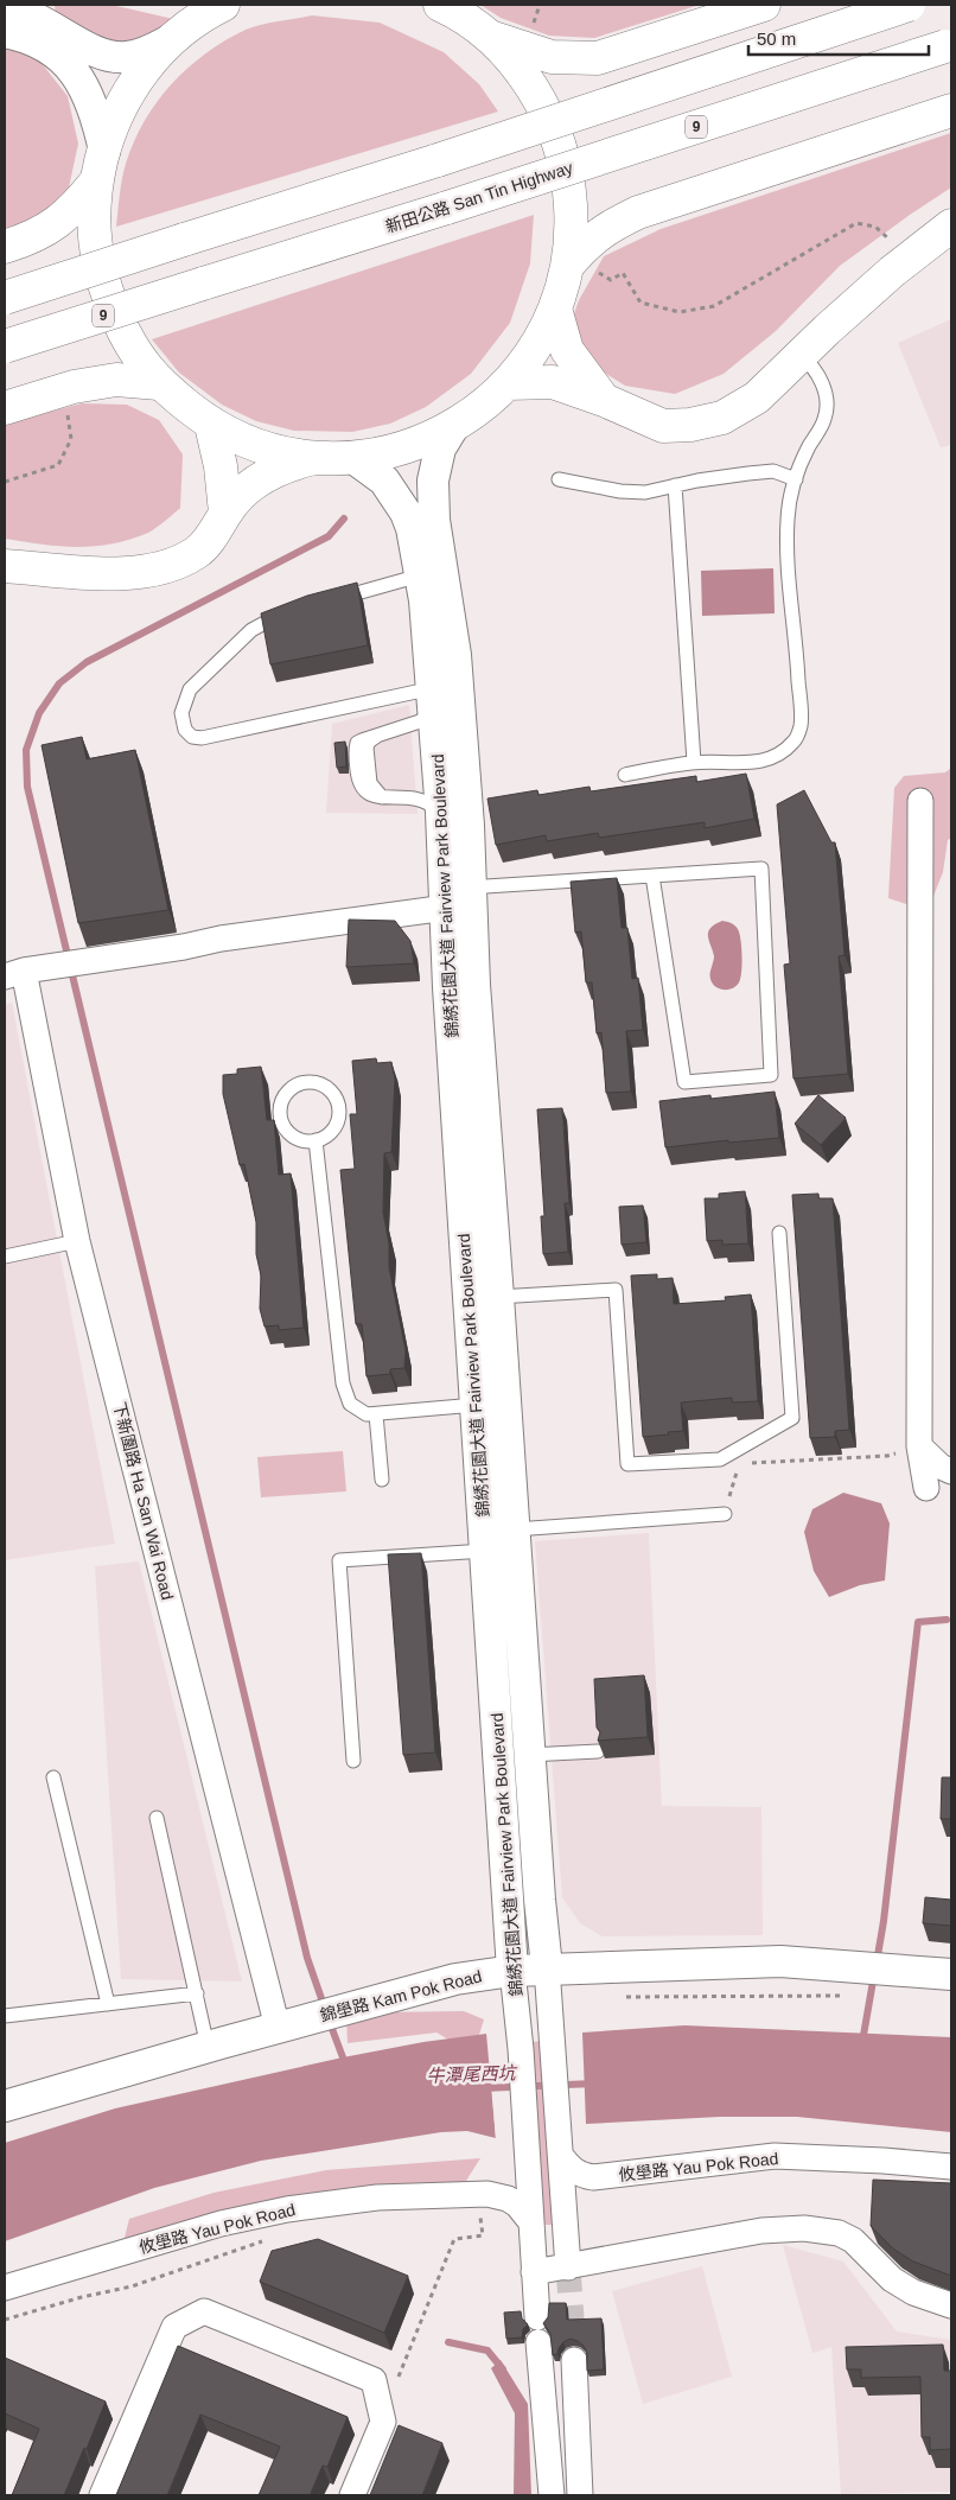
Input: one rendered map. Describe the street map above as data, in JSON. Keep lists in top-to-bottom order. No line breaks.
{"streets":{"main road":["9","新田公路 San Tin Highway"],"street":["錦綉花園大道 Fairview Park Boulevard","下新圍路 Ha San Wai Road","錦壆路 Kam Pok Road","攸壆路 Yau Pok Road"]},"crossings":[["錦綉花園大道 Fairview Park Boulevard","錦壆路 Kam Pok Road"],["錦綉花園大道 Fairview Park Boulevard","攸壆路 Yau Pok Road"],["下新圍路 Ha San Wai Road","錦壆路 Kam Pok Road"]],"water":["牛潭尾西坑"],"scale_bar":"50 m"}
